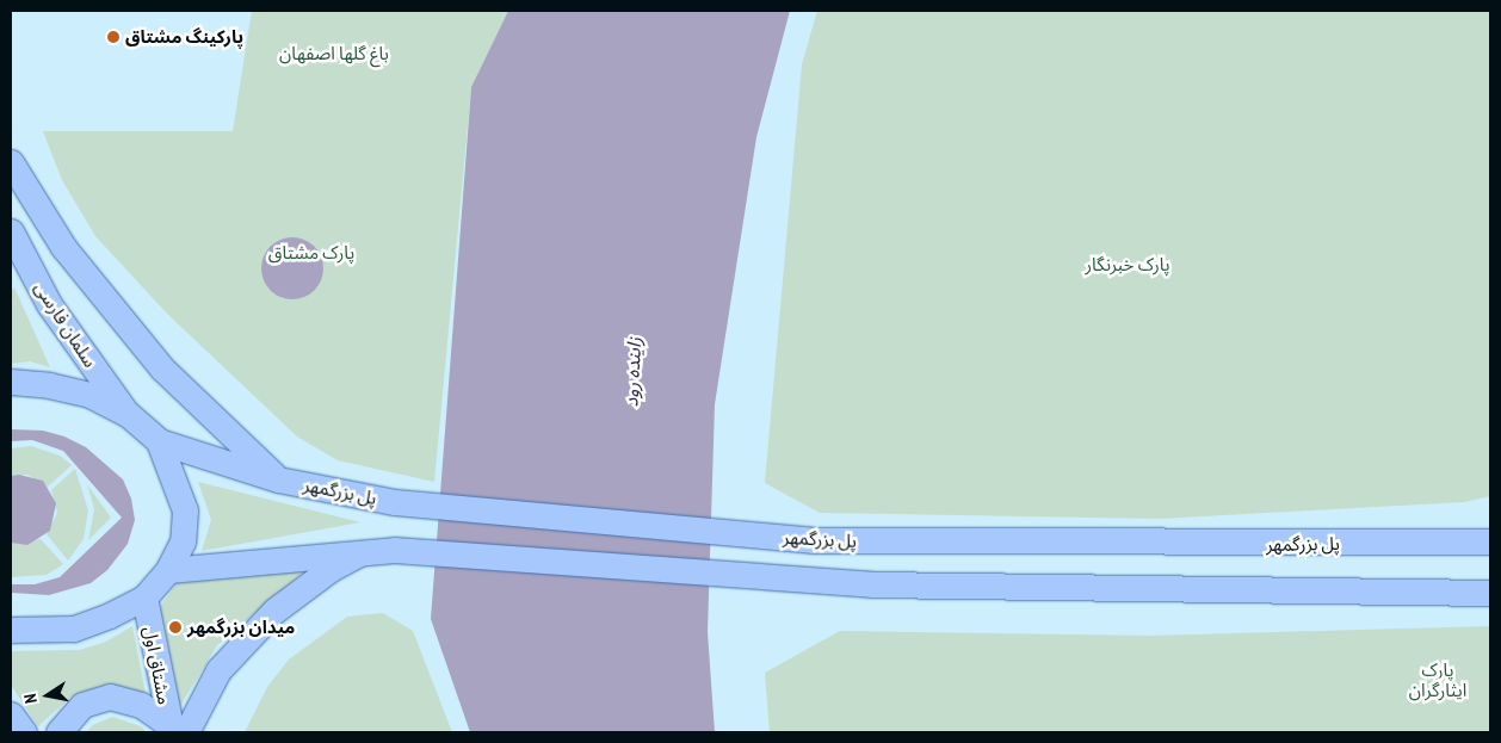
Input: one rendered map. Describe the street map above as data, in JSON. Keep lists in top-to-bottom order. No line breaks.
{"streets":{"main road":["سلمان فارسی","پل بزرگمهر","مشتاق اول"]},"water":["زاینده رود"],"parks":["باغ گلها اصفهان","پارک مشتاق","پارک خبرنگار","پارک ایثارگران"],"places":["پارکینگ مشتاق","میدان بزرگمهر"],"north":"left"}
